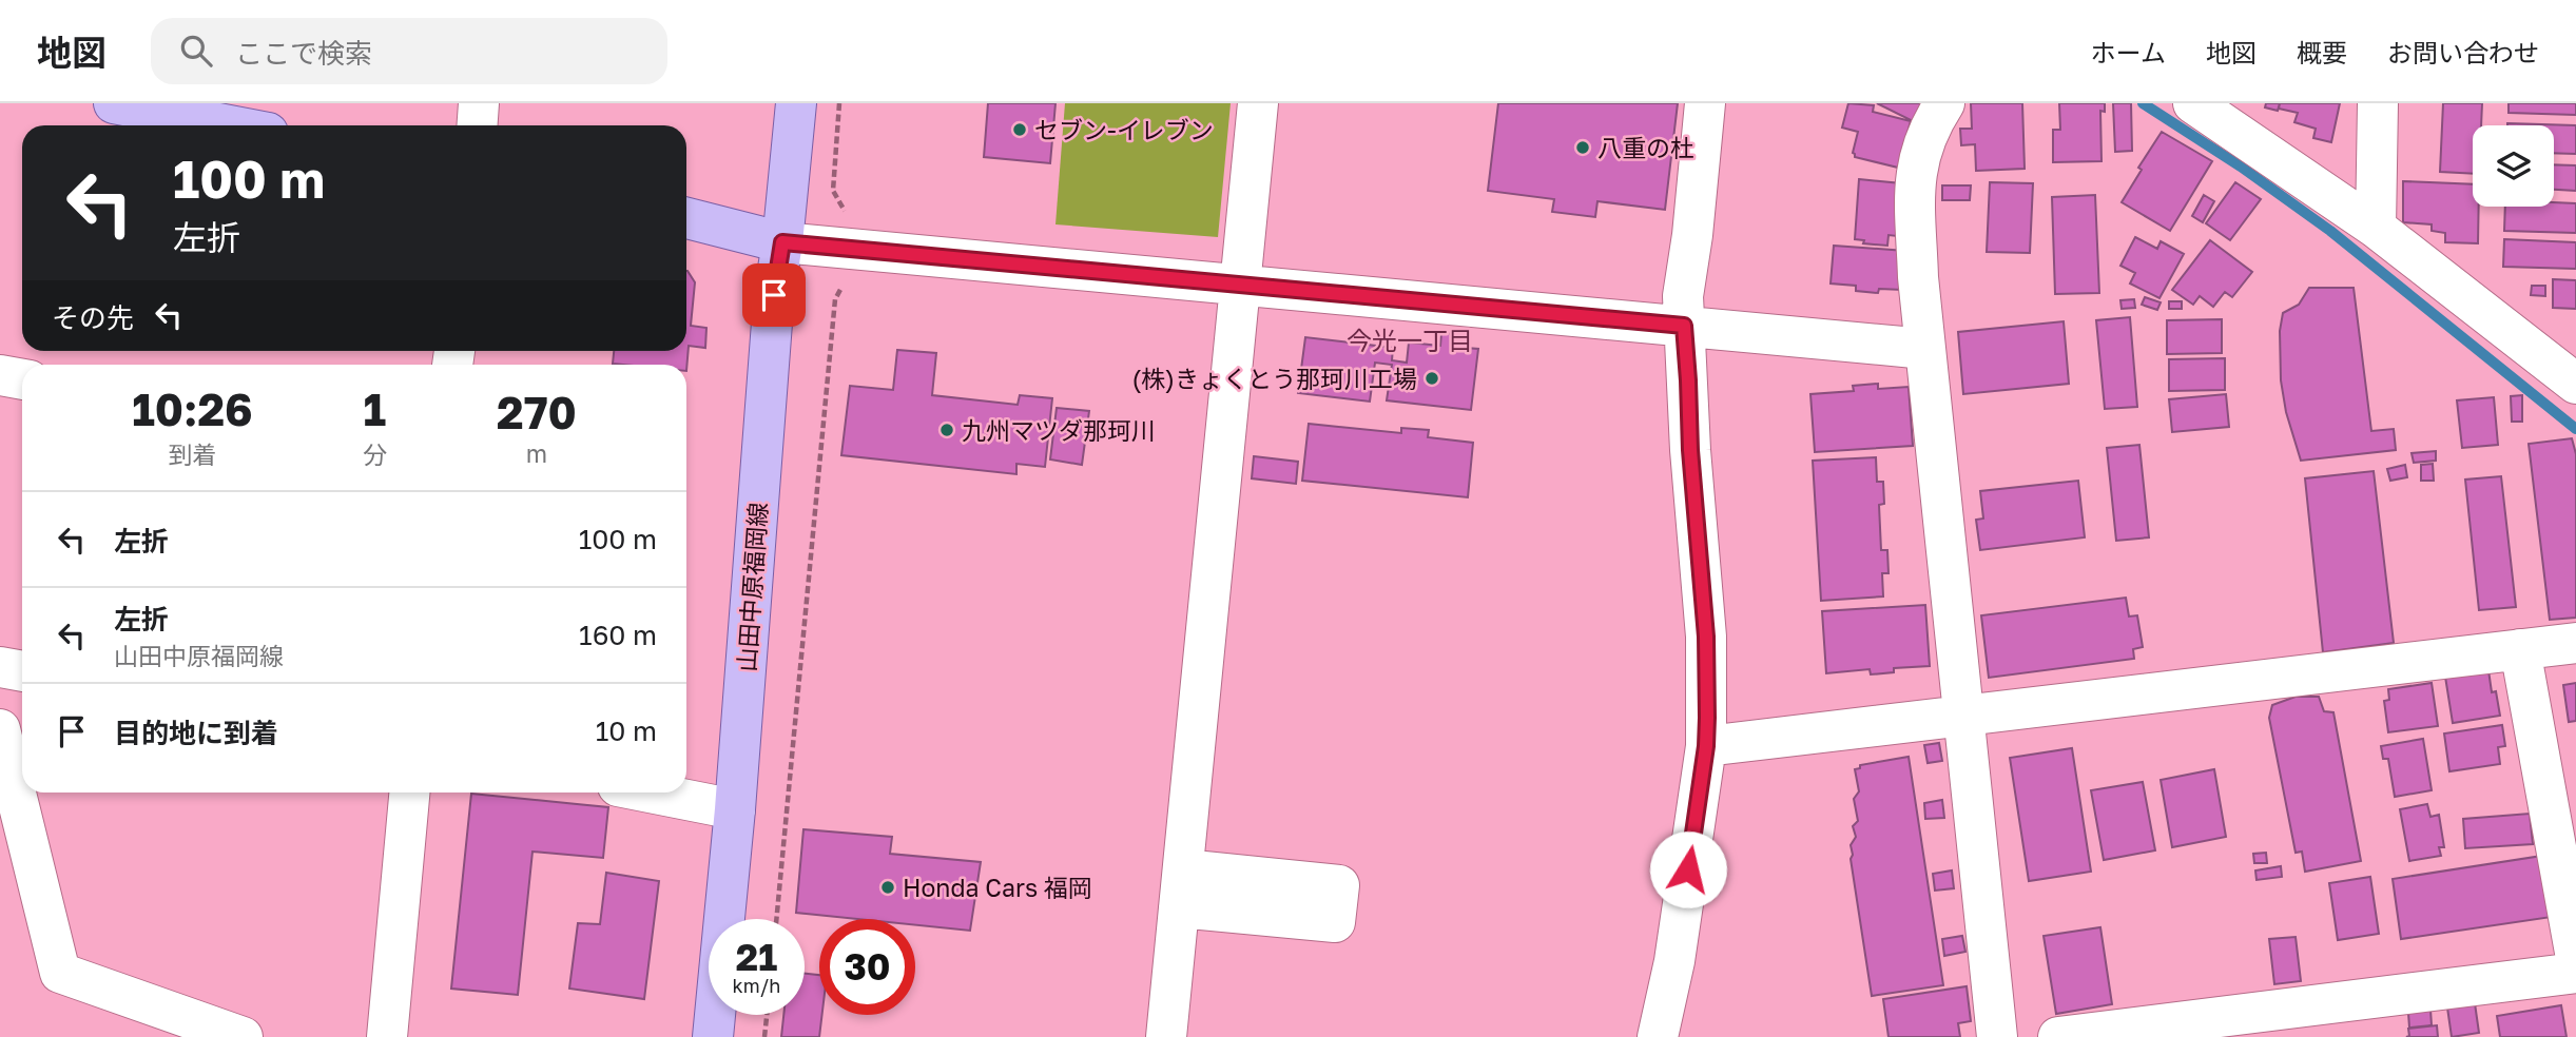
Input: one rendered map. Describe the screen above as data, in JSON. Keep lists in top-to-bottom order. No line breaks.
{"streets":{"main road":["山田中原福岡線"]},"districts":["今光一丁目"],"places":["セブン-イレブン","八重の杜","(株)きょくとう那珂川工場","九州マツダ那珂川","Honda Cars 福岡"],"page":{"header":"地図","search":"ここで検索","nav":["ホーム","地図","概要","お問い合わせ"],"turn":["100 m","左折"],"then":"その先","eta":["10:26","到着","1","分","270","m"],"list":[{"name":"左折","value":"100 m"},{"name":"左折","note":"山田中原福岡線","value":"160 m"},{"name":"目的地に到着","value":"10 m"}],"speed":"21 km/h","limit":"30"}}
